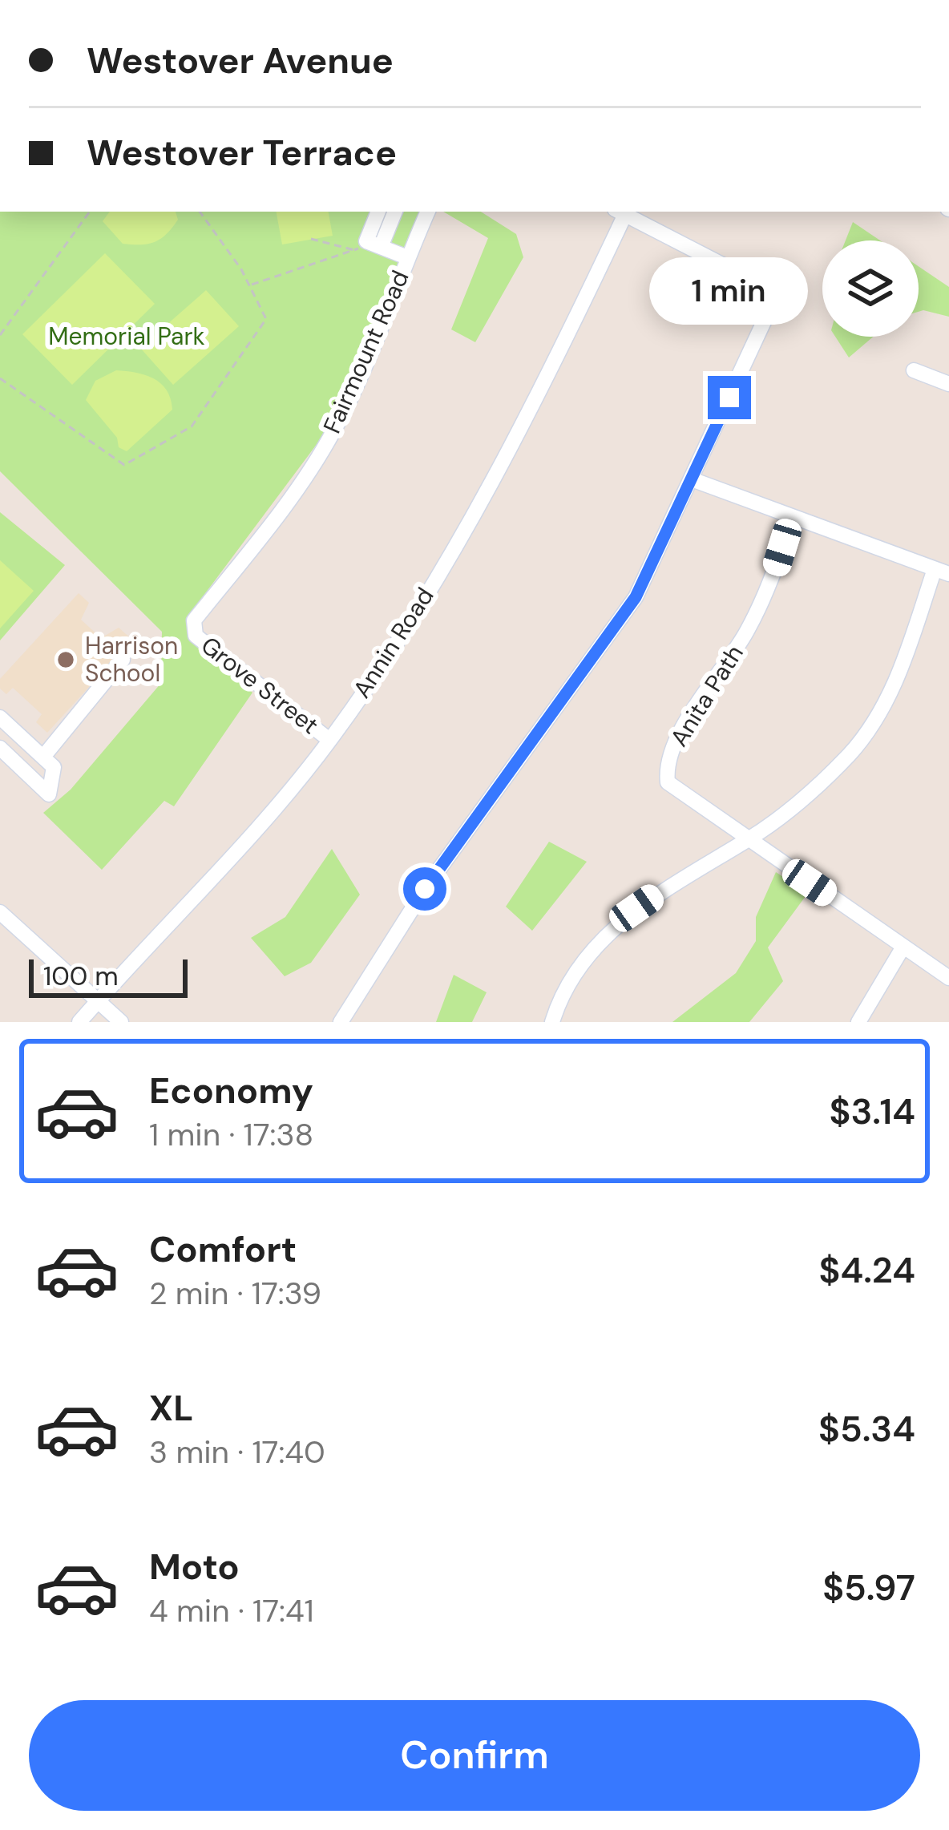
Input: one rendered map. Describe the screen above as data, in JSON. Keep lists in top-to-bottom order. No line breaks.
{"streets":{"street":["Fairmount Road","Annin Road","Grove Street","Anita Path"]},"crossings":[["Fairmount Road","Grove Street"],["Annin Road","Grove Street"]],"parks":["Memorial Park"],"places":["Harrison School"],"scale_bar":"100 m","page":{"banner":["Westover Avenue","Westover Terrace"],"bubble":"1 min","scale":"100 m","list":[{"name":"Economy","note":"1 min · 17:38","value":"$3.14"},{"name":"Comfort","note":"2 min · 17:39","value":"$4.24"},{"name":"XL","note":"3 min · 17:40","value":"$5.34"},{"name":"Moto","note":"4 min · 17:41","value":"$5.97"}],"buttons":"Confirm"}}
